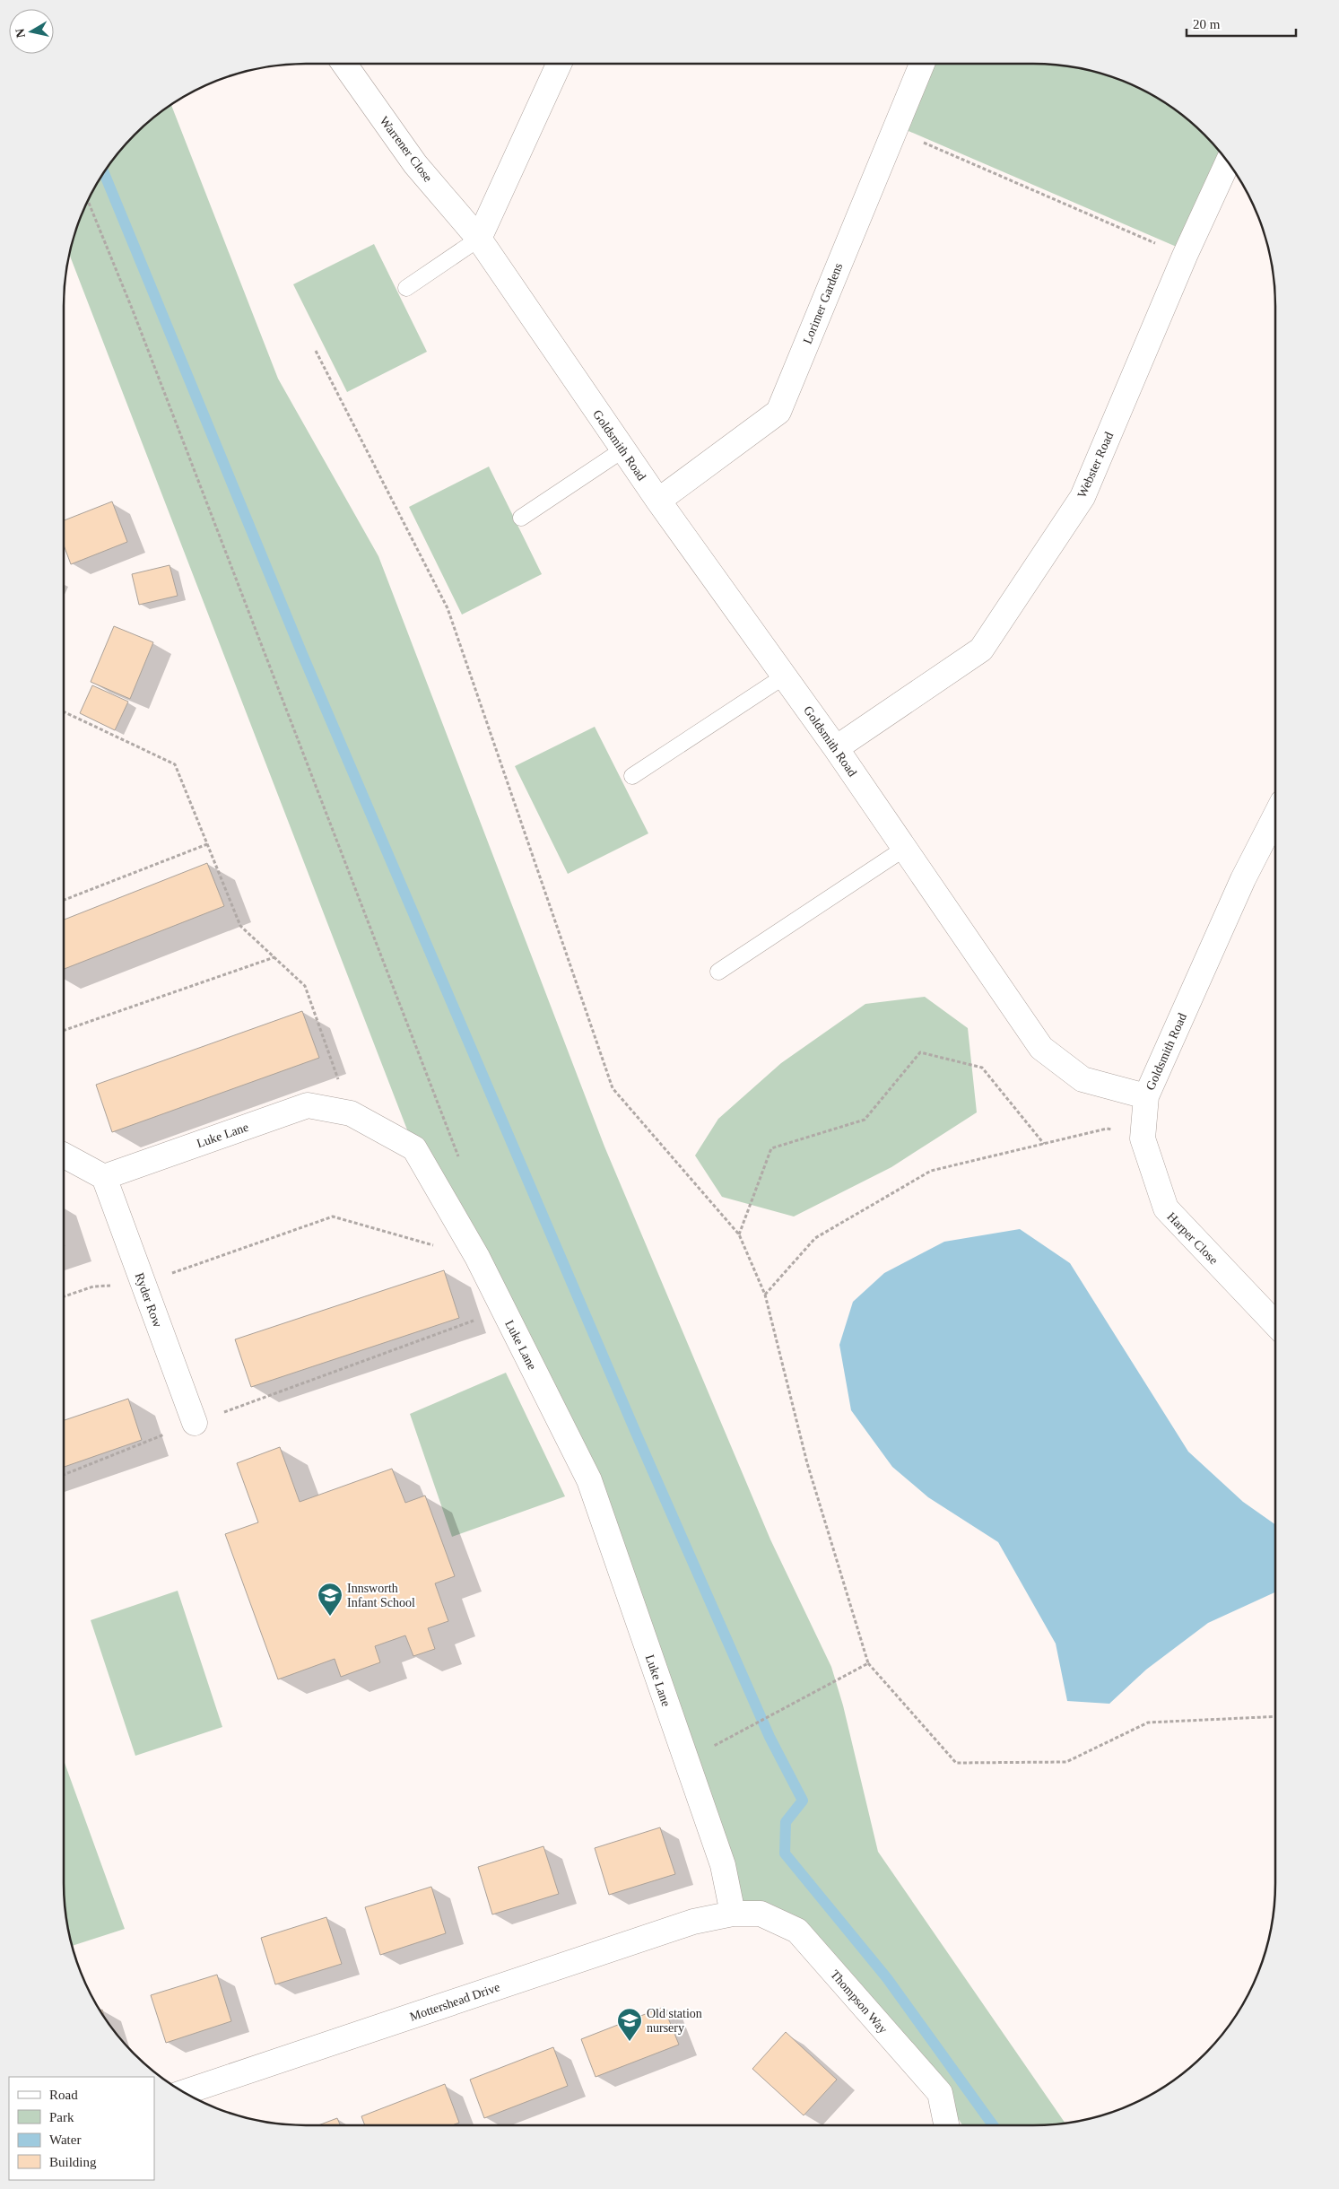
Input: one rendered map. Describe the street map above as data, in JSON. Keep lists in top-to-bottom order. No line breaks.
{"streets":{"street":["Warrener Close","Lorimer Gardens","Goldsmith Road","Webster Road","Luke Lane","Harper Close","Ryder Row","Mottershead Drive","Thompson Way"]},"crossings":[["Warrener Close","Goldsmith Road"],["Lorimer Gardens","Goldsmith Road"],["Goldsmith Road","Webster Road"],["Goldsmith Road","Harper Close"],["Luke Lane","Ryder Row"],["Luke Lane","Mottershead Drive"],["Luke Lane","Thompson Way"],["Mottershead Drive","Thompson Way"]],"places":{"school or university":["Innsworth Infant School","Old station nursery"]},"legend":["Road","Park","Water","Building"],"scale_bar":"20 m","north":"left"}
